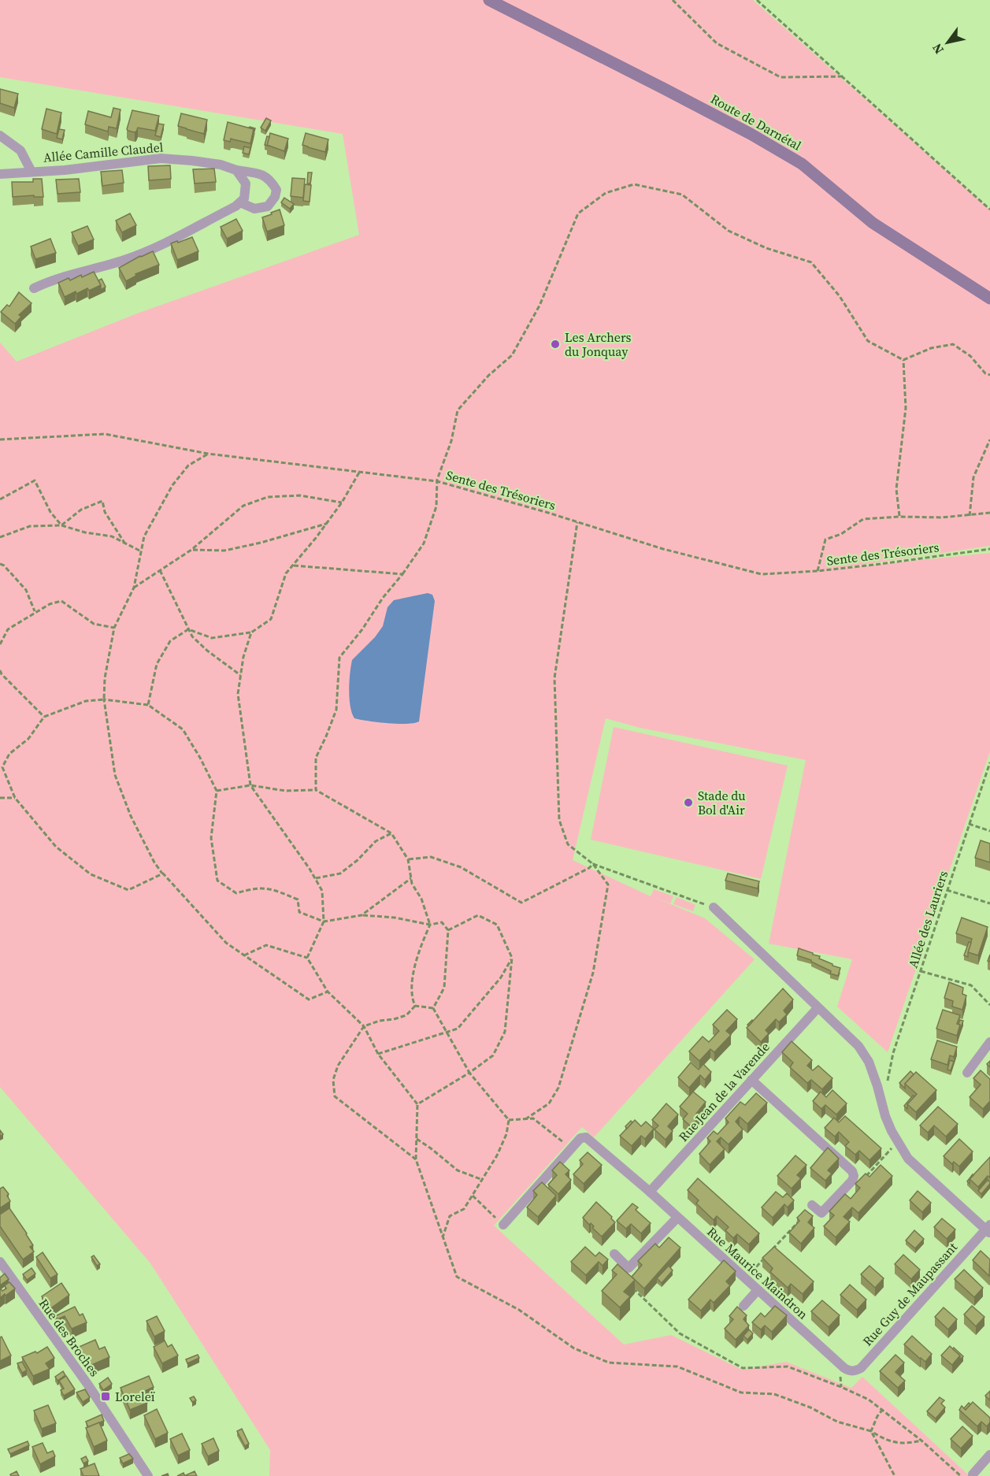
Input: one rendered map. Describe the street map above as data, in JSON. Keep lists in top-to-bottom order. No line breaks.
{"streets":{"street":["Route de Darnétal","Allée Camille Claudel","Rue Jean de la Varende","Rue Maurice Maindron","Rue Guy de Maupassant","Rue des Broches"],"path":["Sente des Trésoriers","Allée des Lauriers"]},"crossings":[["Rue Jean de la Varende","Rue Maurice Maindron"],["Rue Maurice Maindron","Rue Guy de Maupassant"]],"places":{"other":["Les Archers du Jonquay","Stade du Bol d'Air"],"transit":["Loreleï"]},"north":"bottom left"}
